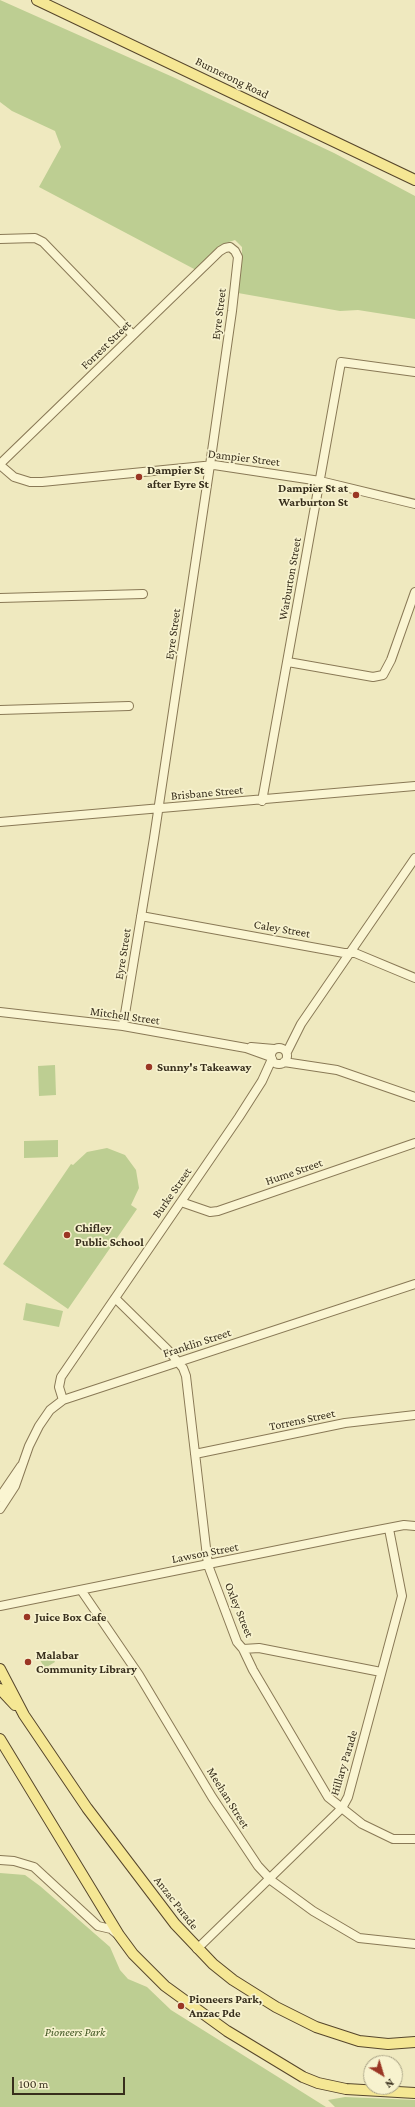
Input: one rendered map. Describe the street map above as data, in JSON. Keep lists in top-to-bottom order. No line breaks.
{"streets":{"main road":["Bunnerong Road","Anzac Parade"],"street":["Eyre Street","Forrest Street","Dampier Street","Warburton Street","Brisbane Street","Caley Street","Mitchell Street","Hume Street","Burke Street","Franklin Street","Torrens Street","Lawson Street","Oxley Street","Hillary Parade","Meehan Street"]},"crossings":[["Eyre Street","Forrest Street"],["Eyre Street","Dampier Street"],["Eyre Street","Brisbane Street"],["Eyre Street","Caley Street"],["Eyre Street","Mitchell Street"],["Forrest Street","Dampier Street"],["Dampier Street","Warburton Street"],["Warburton Street","Brisbane Street"],["Caley Street","Burke Street"],["Mitchell Street","Burke Street"],["Hume Street","Burke Street"],["Burke Street","Franklin Street"],["Burke Street","Oxley Street"],["Franklin Street","Oxley Street"],["Torrens Street","Oxley Street"],["Lawson Street","Oxley Street"],["Lawson Street","Hillary Parade"],["Lawson Street","Meehan Street"],["Oxley Street","Hillary Parade"],["Hillary Parade","Meehan Street"],["Hillary Parade","Anzac Parade"]],"parks":["Pioneers Park"],"places":["Dampier St after Eyre St","Dampier St at Warburton St","Sunny's Takeaway","Chifley Public School","Juice Box Cafe","Malabar Community Library","Pioneers Park, Anzac Pde"],"scale_bar":"100 m","north":"bottom right"}
